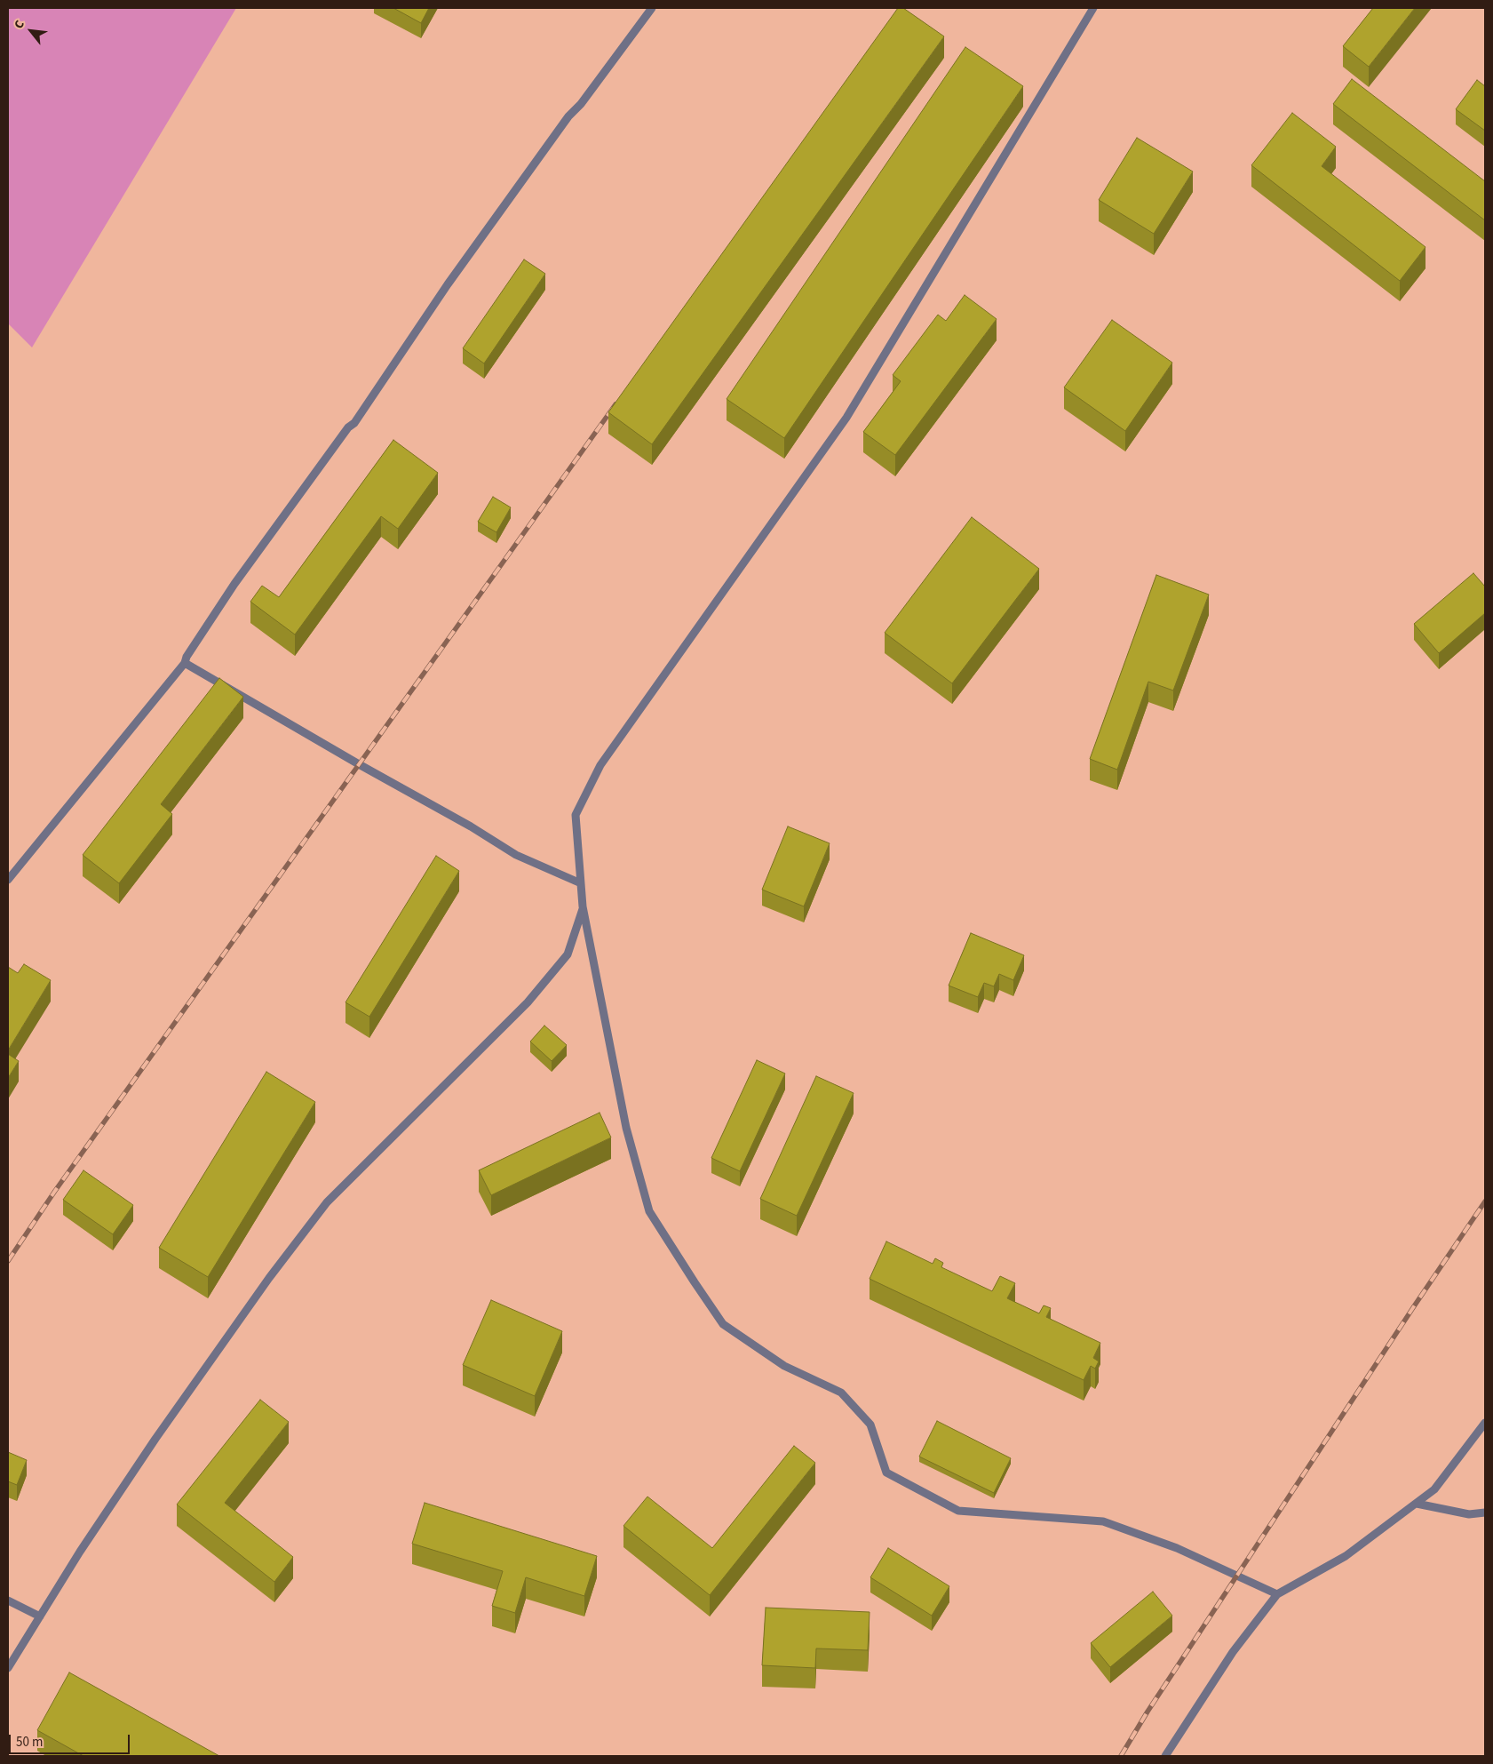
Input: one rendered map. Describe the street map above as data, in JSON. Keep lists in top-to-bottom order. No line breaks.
{"scale_bar":"50 m","north":"top left"}
